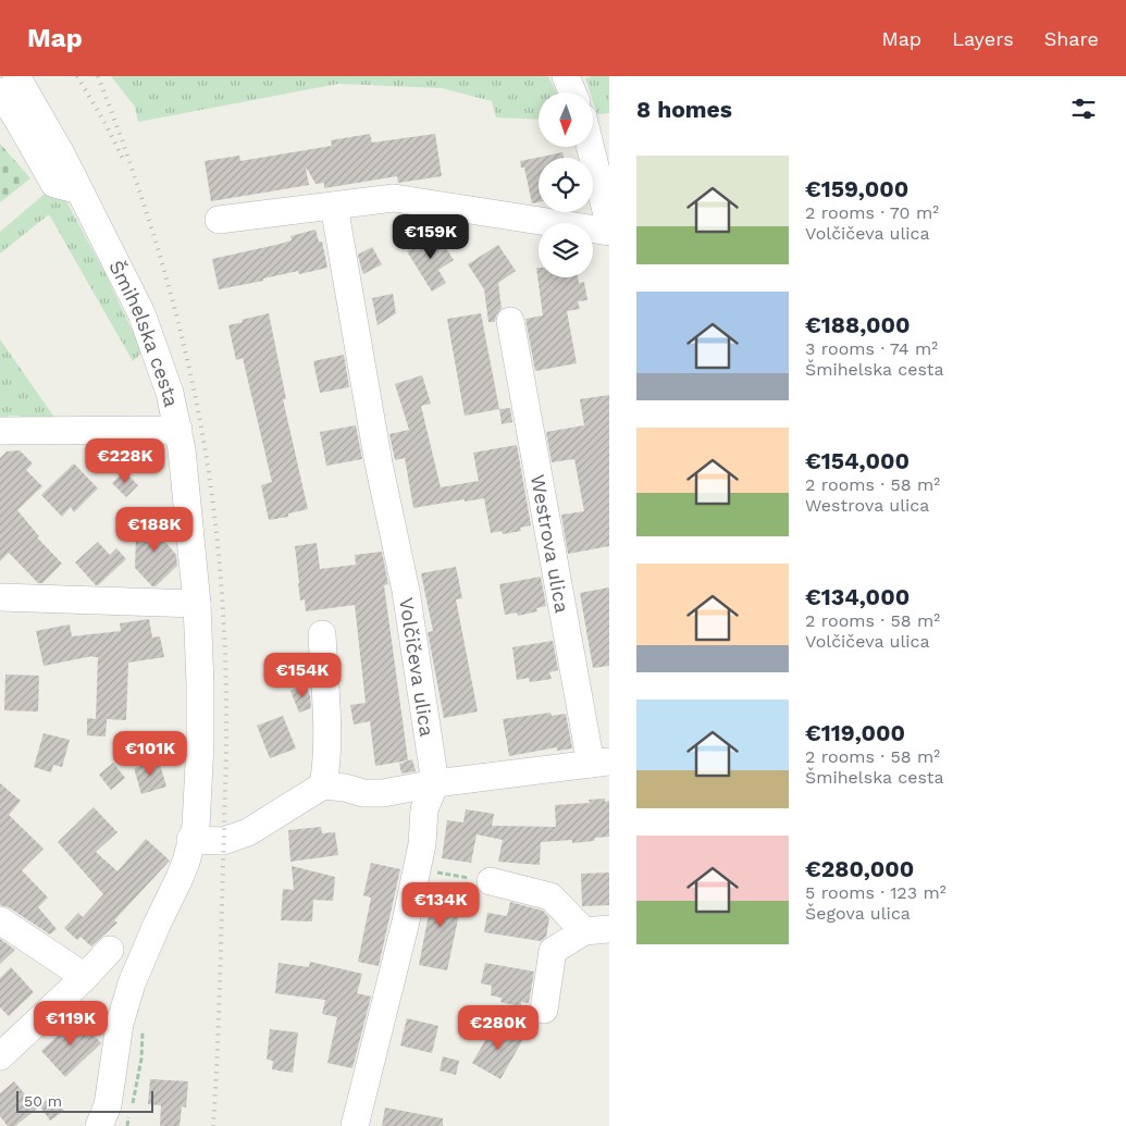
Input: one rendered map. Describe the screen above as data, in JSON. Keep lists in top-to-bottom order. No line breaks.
{"streets":{"street":["Šmihelska cesta","Westrova ulica","Volčičeva ulica"]},"crossings":[["Westrova ulica","Volčičeva ulica"]],"scale_bar":"50 m","north":"bottom","page":{"header":"Map","nav":["Map","Layers","Share"],"heading":"8 homes","list":[{"name":"€159,000","note":"2 rooms · 70 m² · Volčičeva ulica"},{"name":"€188,000","note":"3 rooms · 74 m² · Šmihelska cesta"},{"name":"€154,000","note":"2 rooms · 58 m² · Westrova ulica"},{"name":"€134,000","note":"2 rooms · 58 m² · Volčičeva ulica"},{"name":"€119,000","note":"2 rooms · 58 m² · Šmihelska cesta"},{"name":"€280,000","note":"5 rooms · 123 m² · Šegova ulica"}],"price":["€159K","€228K","€188K","€154K","€101K","€134K","€119K","€280K"],"scale":"50 m"}}
